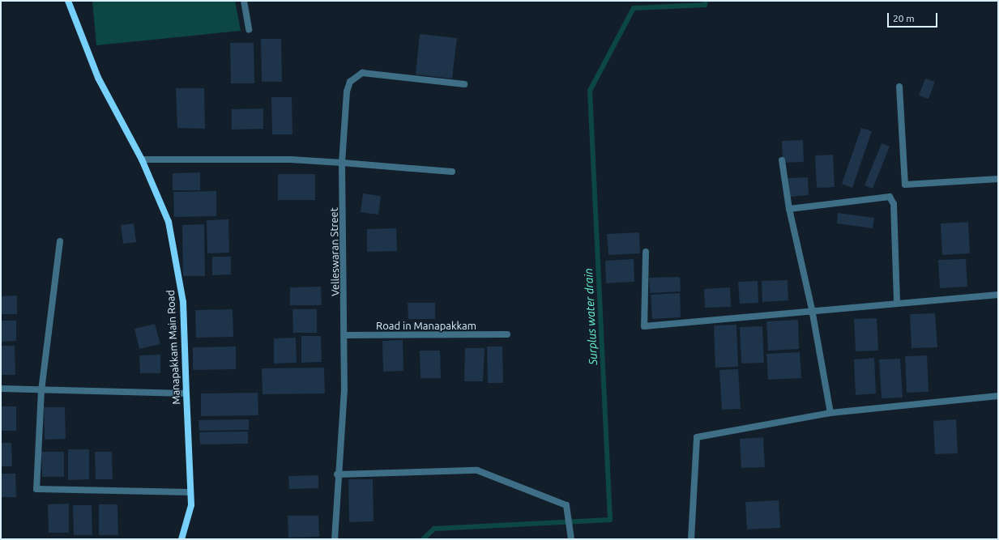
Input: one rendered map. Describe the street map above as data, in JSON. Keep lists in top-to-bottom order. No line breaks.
{"streets":{"main road":["Manapakkam Main Road"],"street":["Velleswaran Street","Road in Manapakkam"]},"crossings":[["Velleswaran Street","Road in Manapakkam"]],"water":["Surplus water drain"],"scale_bar":"20 m"}
